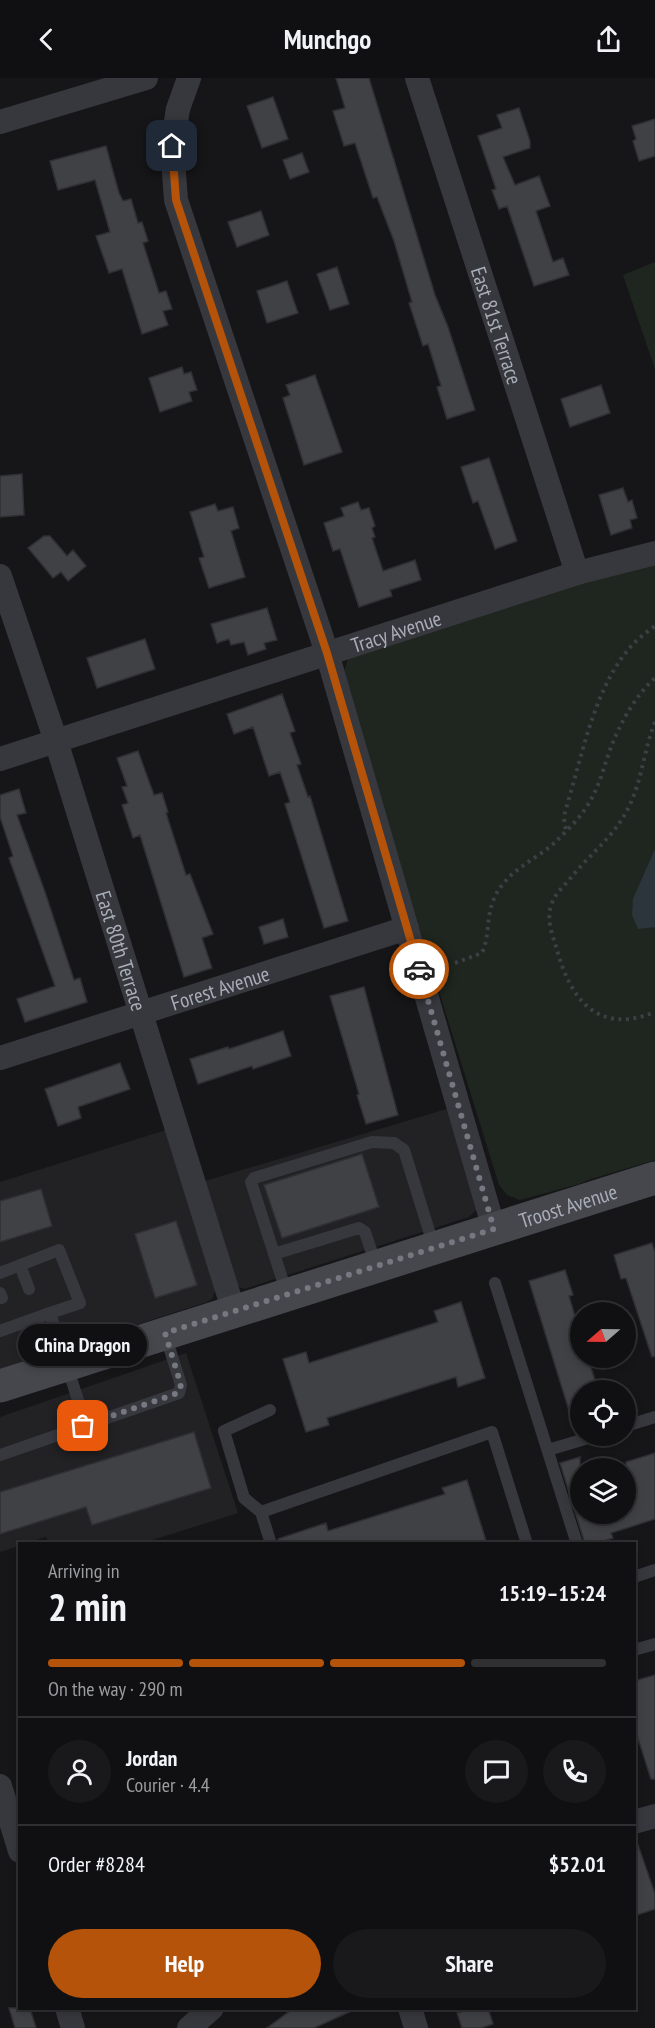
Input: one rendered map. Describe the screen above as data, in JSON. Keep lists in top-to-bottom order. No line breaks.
{"streets":{"main road":["Troost Avenue"],"street":["East 81st Terrace","Tracy Avenue","East 80th Terrace","Forest Avenue"]},"crossings":[["East 81st Terrace","Tracy Avenue"],["Tracy Avenue","East 80th Terrace"],["East 80th Terrace","Forest Avenue"],["East 80th Terrace","Troost Avenue"]],"places":["China Dragon"],"north":"left","page":{"header":"Munchgo","bubble":"China Dragon","heading":["2 min","Arriving in","15:19–15:24"],"panel":["Jordan","Courier · 4.4","Order #8284","$52.01"],"bar":"On the way · 290 m","buttons":["Help","Share"]}}
